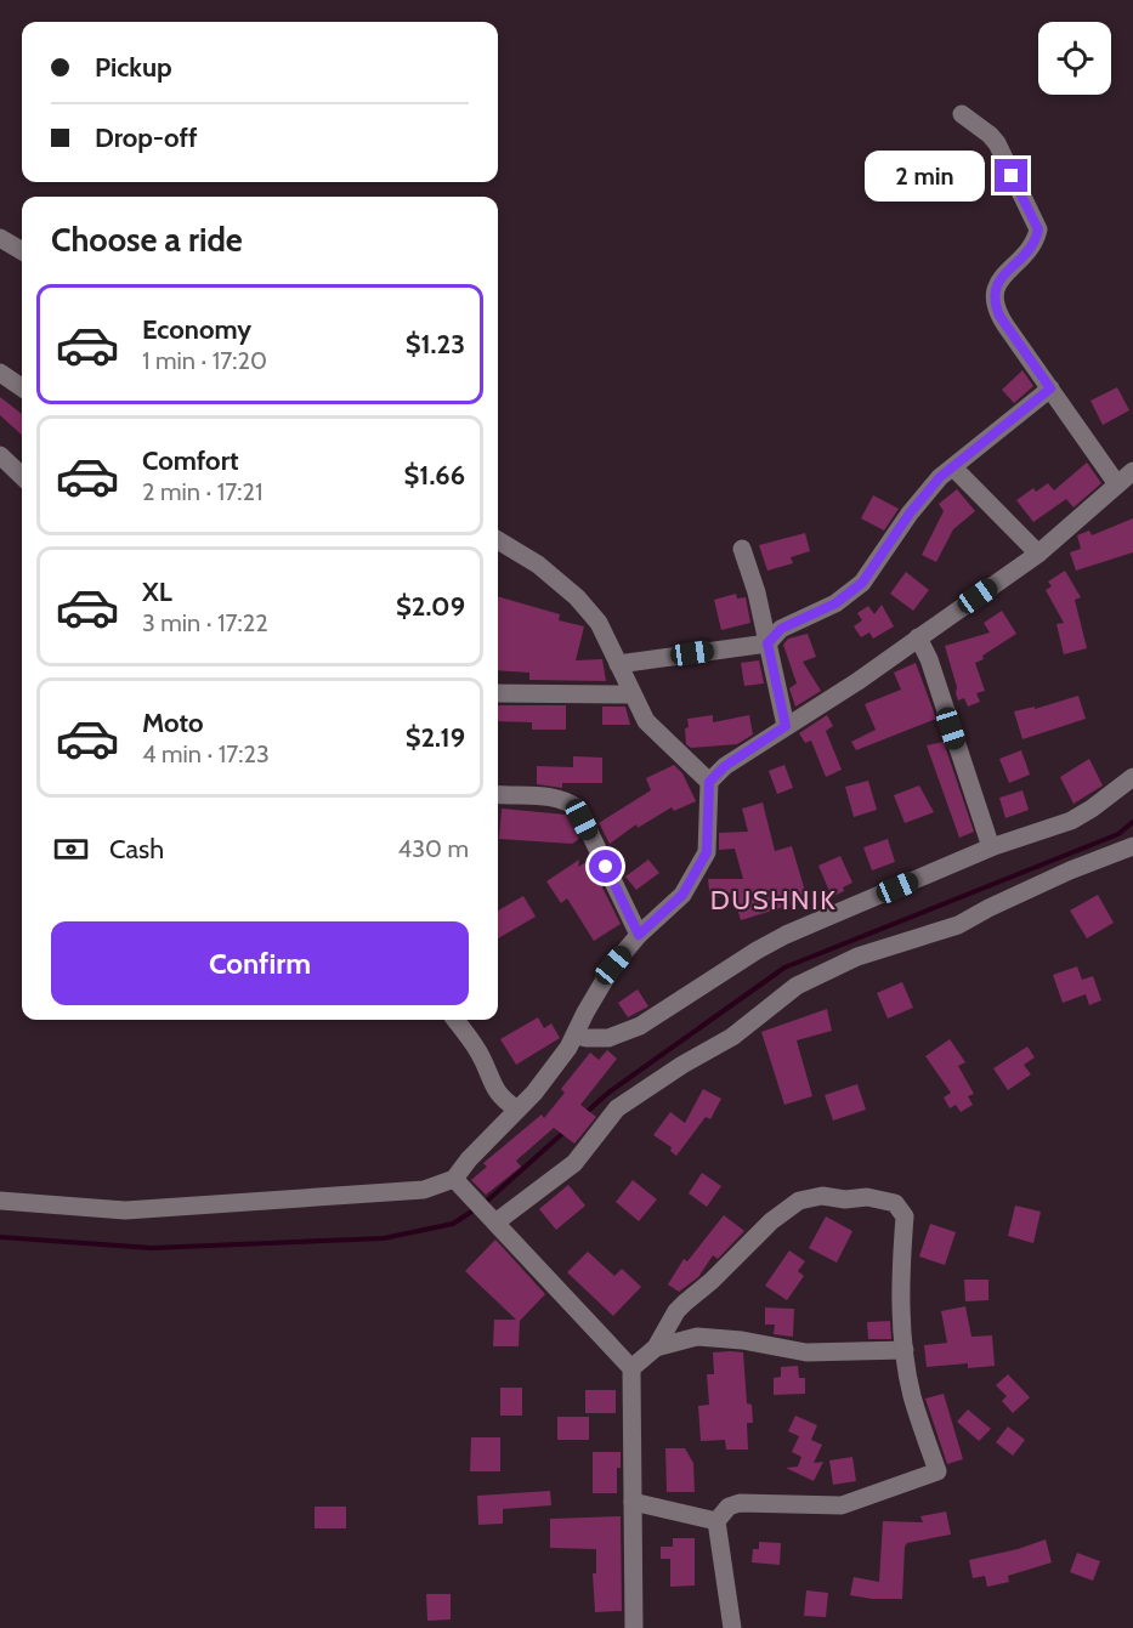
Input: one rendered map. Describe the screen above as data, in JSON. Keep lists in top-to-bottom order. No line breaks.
{"districts":["DUSHNIK"],"page":{"banner":["Pickup","Drop-off"],"bubble":"2 min","heading":"Choose a ride","list":[{"name":"Economy","note":"1 min · 17:20","value":"$1.23"},{"name":"Comfort","note":"2 min · 17:21","value":"$1.66"},{"name":"XL","note":"3 min · 17:22","value":"$2.09"},{"name":"Moto","note":"4 min · 17:23","value":"$2.19"}],"pay":["Cash","430 m"],"buttons":"Confirm"}}
